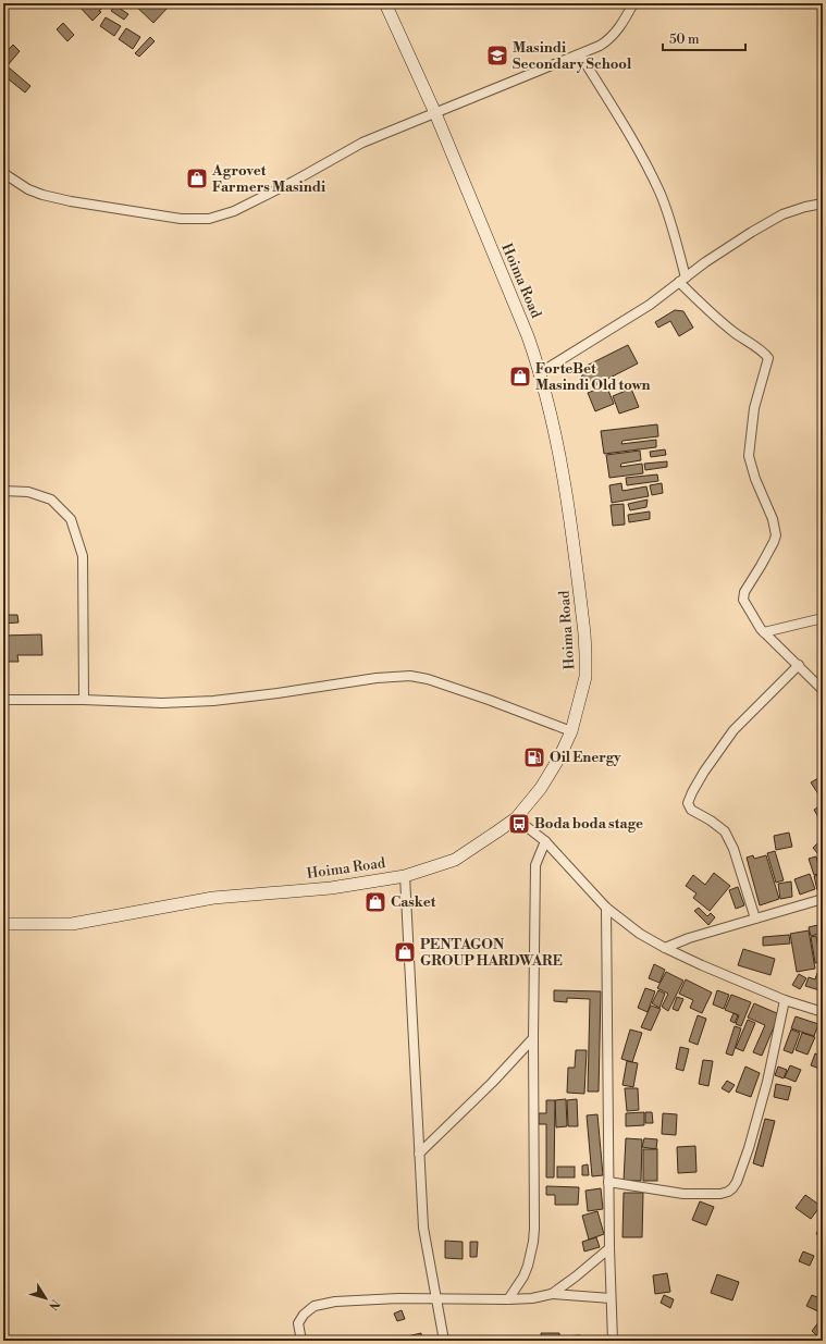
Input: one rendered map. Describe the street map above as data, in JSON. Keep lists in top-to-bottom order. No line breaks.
{"streets":{"main road":["Hoima Road"]},"places":{"school or university":["Masindi Secondary School"],"shop":["Agrovet Farmers Masindi","ForteBet Masindi Old town","Casket","PENTAGON GROUP HARDWARE"],"fuel station":["Oil Energy"],"bus stop":["Boda boda stage"]},"scale_bar":"50 m","north":"bottom right"}
